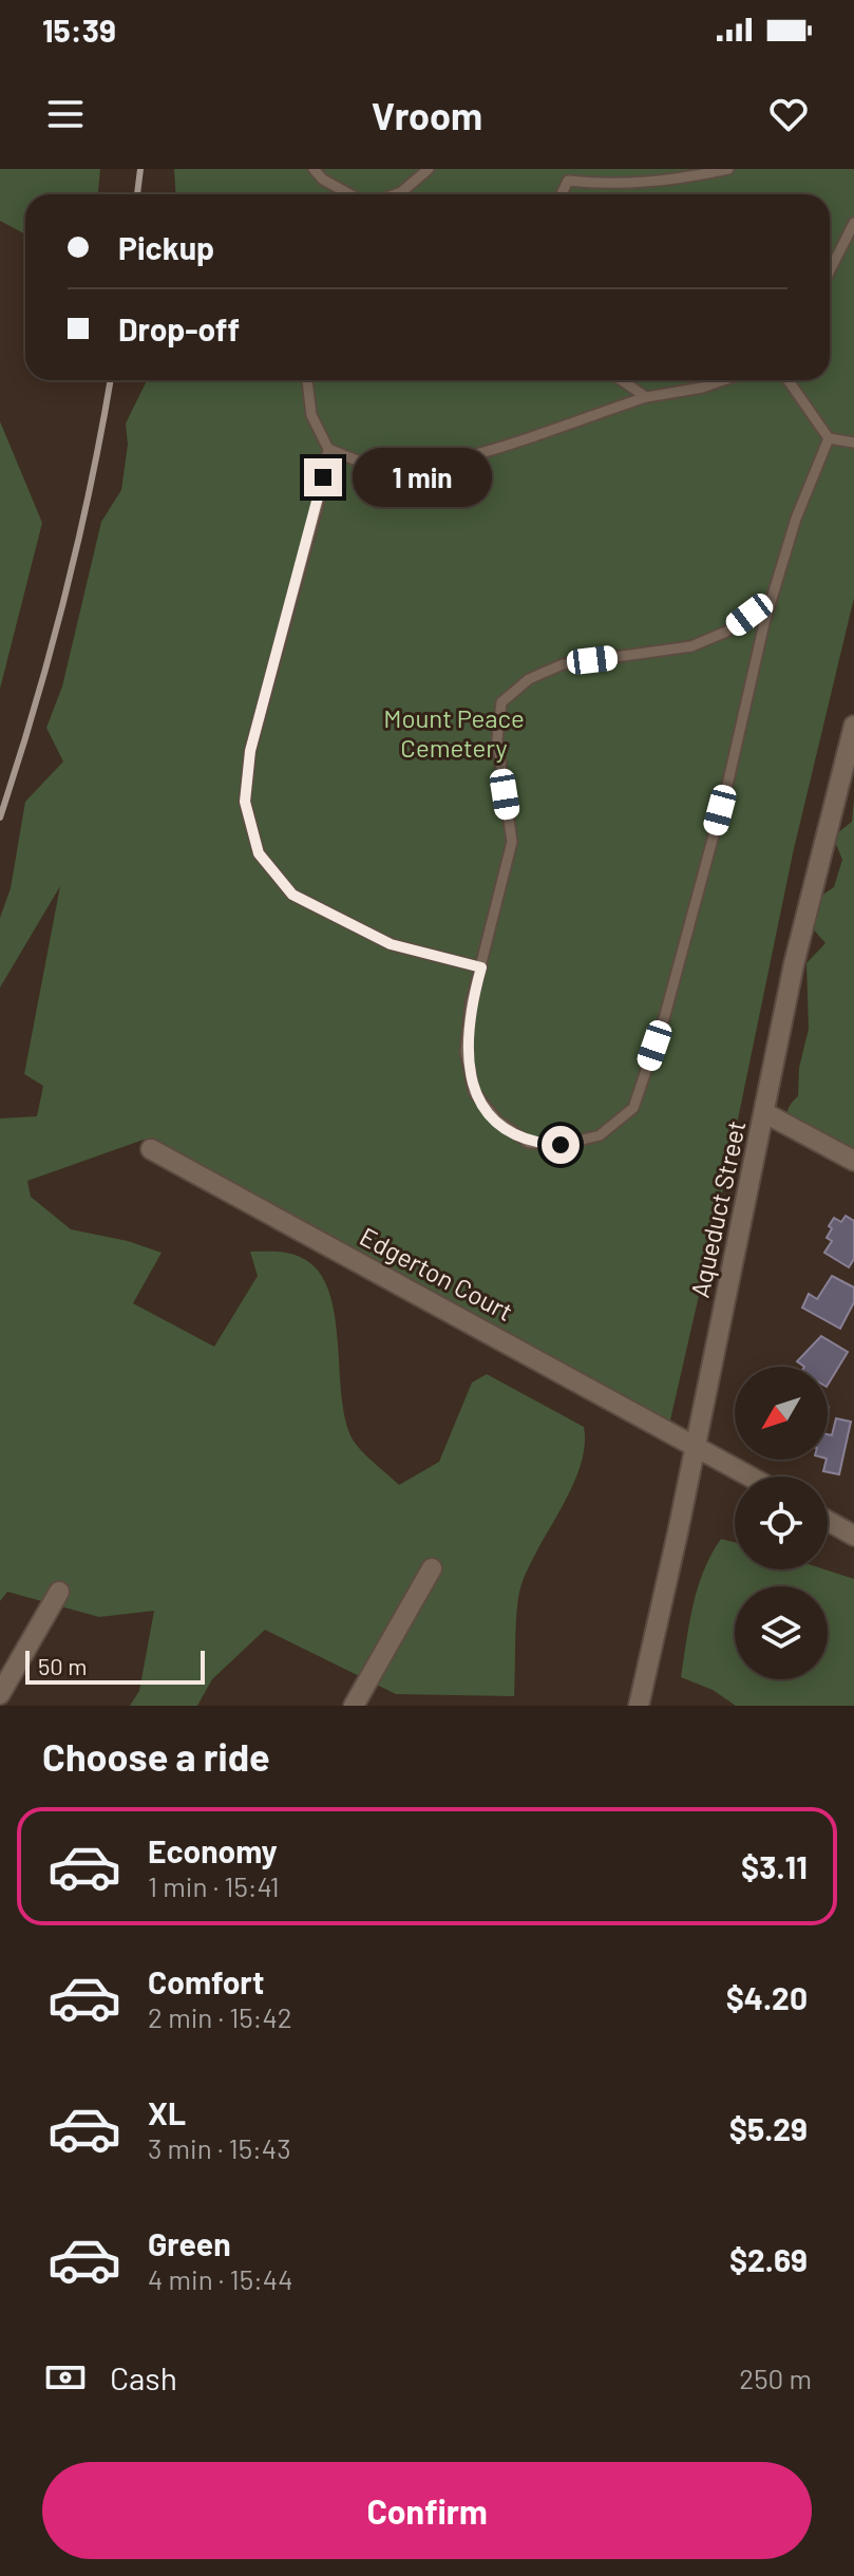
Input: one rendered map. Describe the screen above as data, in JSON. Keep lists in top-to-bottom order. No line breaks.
{"streets":{"street":["Aqueduct Street","Edgerton Court"]},"crossings":[["Aqueduct Street","Edgerton Court"]],"parks":["Mount Peace Cemetery"],"scale_bar":"50 m","north":"bottom left","page":{"status":"15:39","header":"Vroom","banner":["Pickup","Drop-off"],"bubble":"1 min","scale":"50 m","heading":"Choose a ride","list":[{"name":"Economy","note":"1 min · 15:41","value":"$3.11"},{"name":"Comfort","note":"2 min · 15:42","value":"$4.20"},{"name":"XL","note":"3 min · 15:43","value":"$5.29"},{"name":"Green","note":"4 min · 15:44","value":"$2.69"}],"pay":["Cash","250 m"],"buttons":"Confirm"}}
